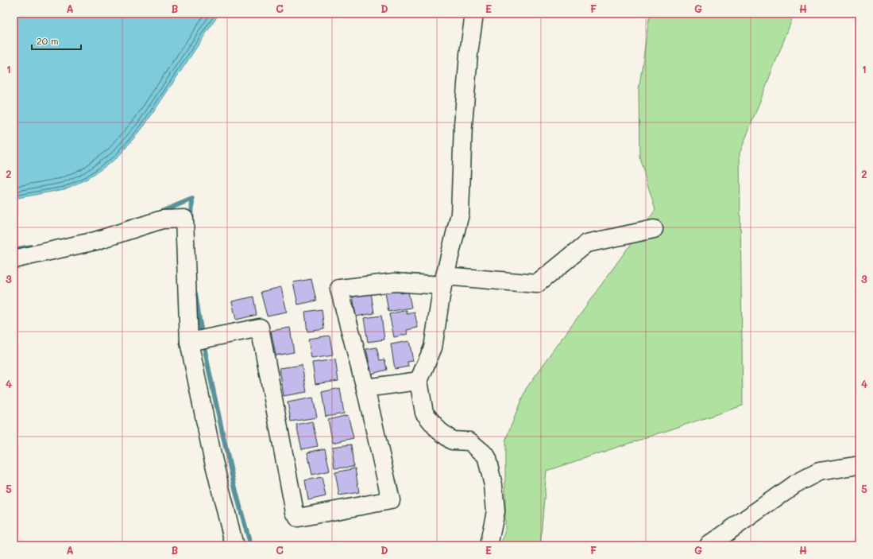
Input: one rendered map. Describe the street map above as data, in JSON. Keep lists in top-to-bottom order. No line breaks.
{"scale_bar":"20 m","grid":{"columns":["A","B","C","D","E","F","G","H"],"rows":["1","2","3","4","5"]}}
